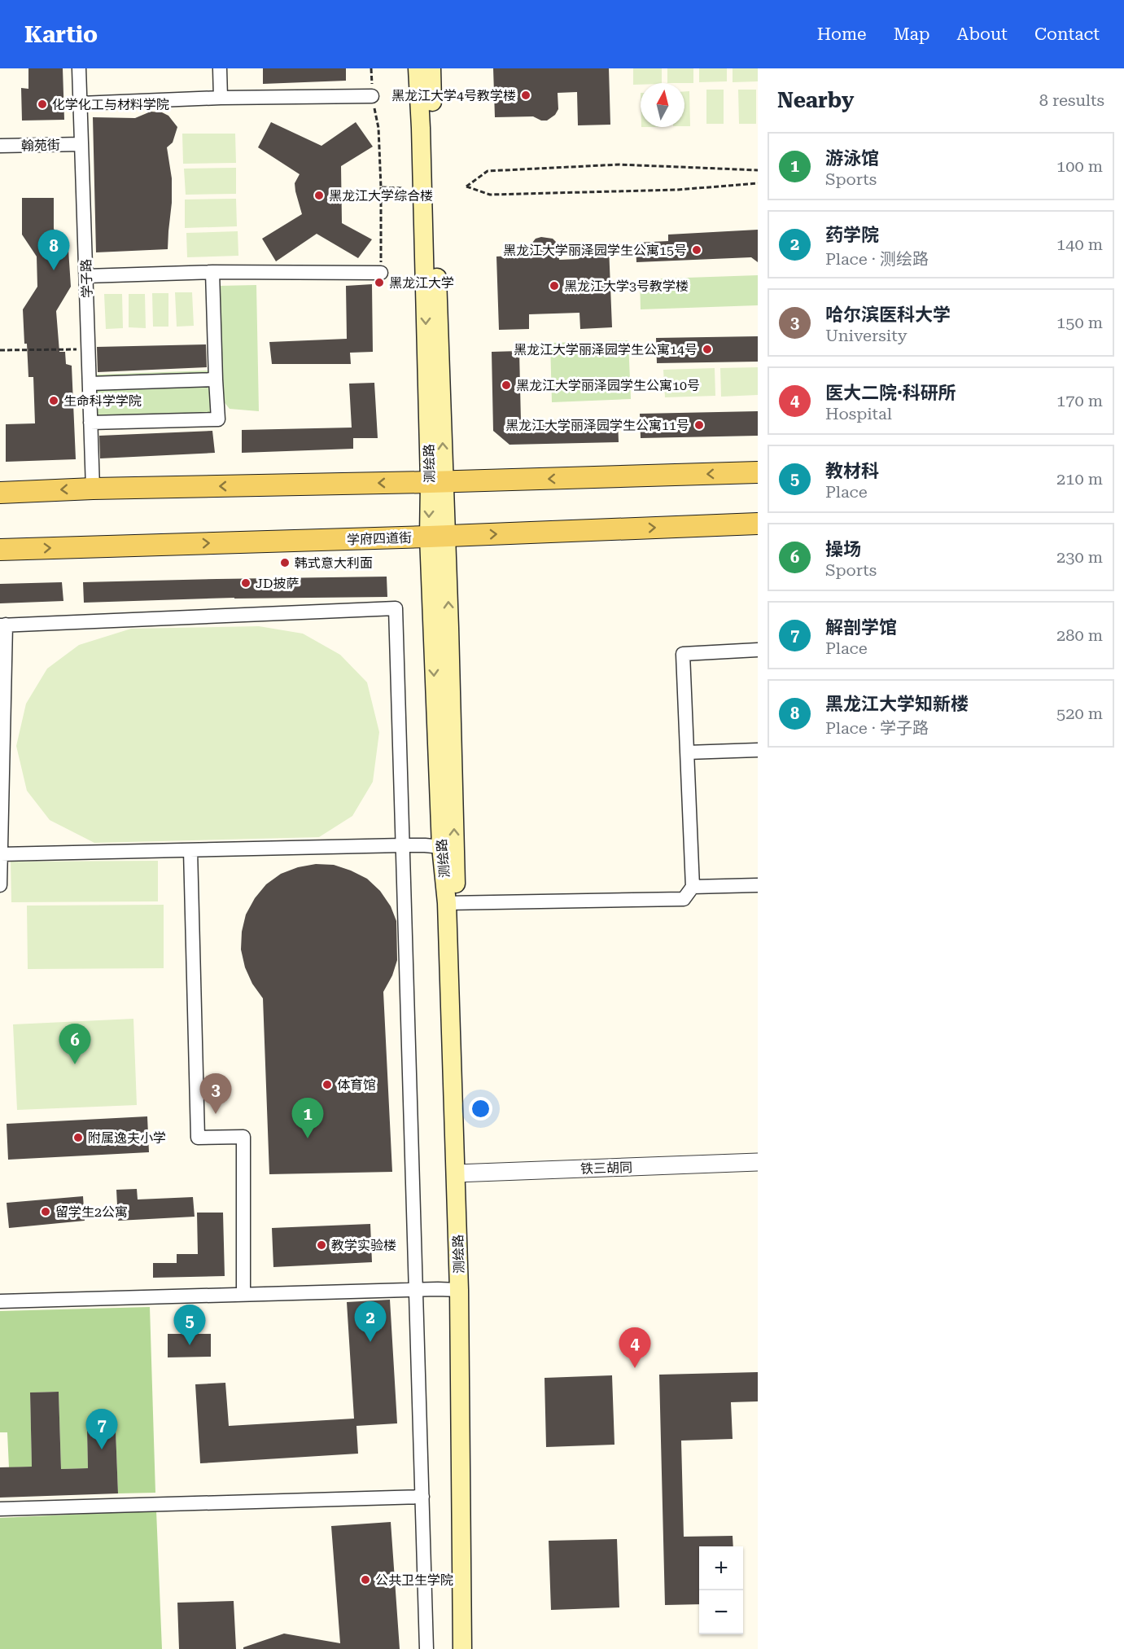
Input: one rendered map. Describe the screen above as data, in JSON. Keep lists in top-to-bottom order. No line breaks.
{"streets":{"main road":["测绘路","学府四道街"],"street":["翰苑街","学子路","铁三胡同"]},"crossings":[["翰苑街","学子路"],["测绘路","学府四道街"],["测绘路","铁三胡同"]],"places":["黑龙江大学4号教学楼","化学化工与材料学院","黑龙江大学综合楼","黑龙江大学丽泽园学生公寓15号","黑龙江大学","黑龙江大学3号教学楼","黑龙江大学丽泽园学生公寓14号","黑龙江大学丽泽园学生公寓10号","生命科学学院","黑龙江大学丽泽园学生公寓11号","韩式意大利面","JD披萨","体育馆","附属逸夫小学","留学生2公寓","教学实验楼","公共卫生学院"],"north":"top","page":{"header":"Kartio","nav":["Home","Map","About","Contact"],"heading":["Nearby","8 results"],"list":[{"mark":"1","name":"游泳馆","note":"Sports","value":"100 m"},{"mark":"2","name":"药学院","note":"Place · 测绘路","value":"140 m"},{"mark":"3","name":"哈尔滨医科大学","note":"University","value":"150 m"},{"mark":"4","name":"医大二院·科研所","note":"Hospital","value":"170 m"},{"mark":"5","name":"教材科","note":"Place","value":"210 m"},{"mark":"6","name":"操场","note":"Sports","value":"230 m"},{"mark":"7","name":"解剖学馆","note":"Place","value":"280 m"},{"mark":"8","name":"黑龙江大学知新楼","note":"Place · 学子路","value":"520 m"}],"pins":["8","6","3","1","2","5","4","7"],"map_buttons":["+","−"]}}
